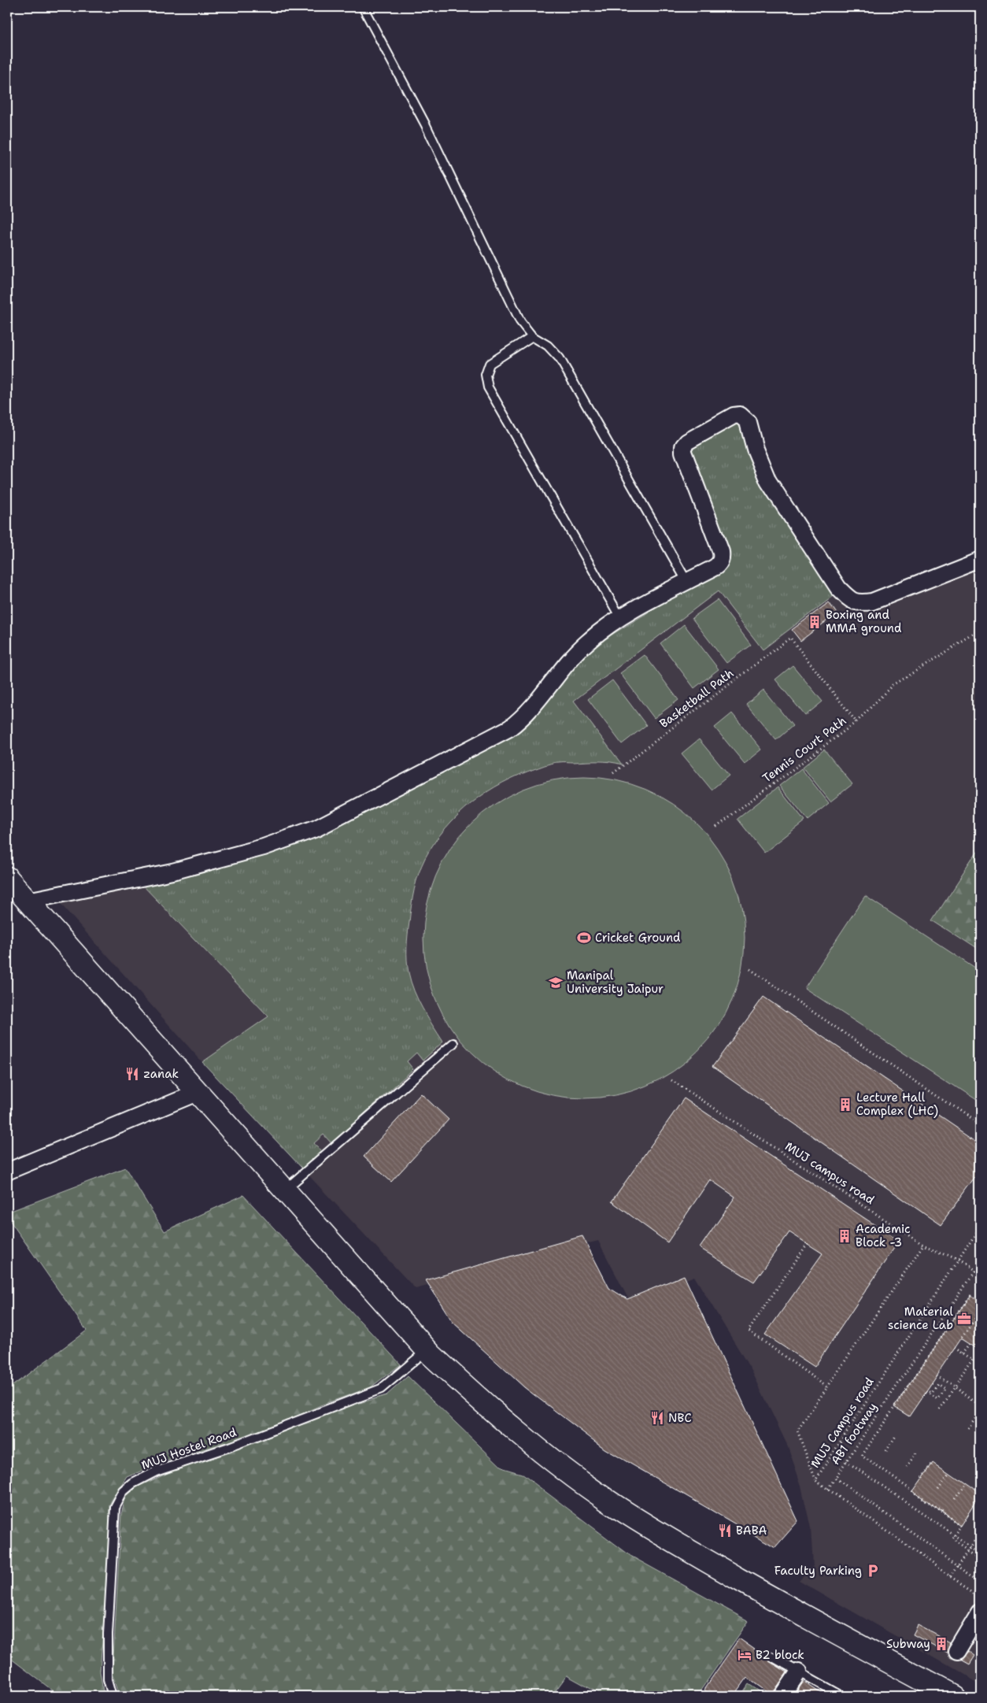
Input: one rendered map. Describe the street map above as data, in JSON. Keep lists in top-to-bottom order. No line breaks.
{"streets":{"lane":["MUJ Hostel Road"],"path":["Basketball Path","Tennis Court Path","MUJ campus road","MUJ Campus road","AB1 footway"]},"crossings":[["Basketball Path","Tennis Court Path"],["MUJ campus road","MUJ Campus road"],["MUJ campus road","AB1 footway"]],"places":{"building":["Boxing and MMA ground","Lecture Hall Complex (LHC)","Academic Block -3","Subway"],"sports":["Cricket Ground"],"school or university":["Manipal University Jaipur"],"restaurant":["zanak","NBC","BABA"],"office":["Material science Lab"],"parking":["Faculty Parking"],"hotel":["B2 block"]}}
